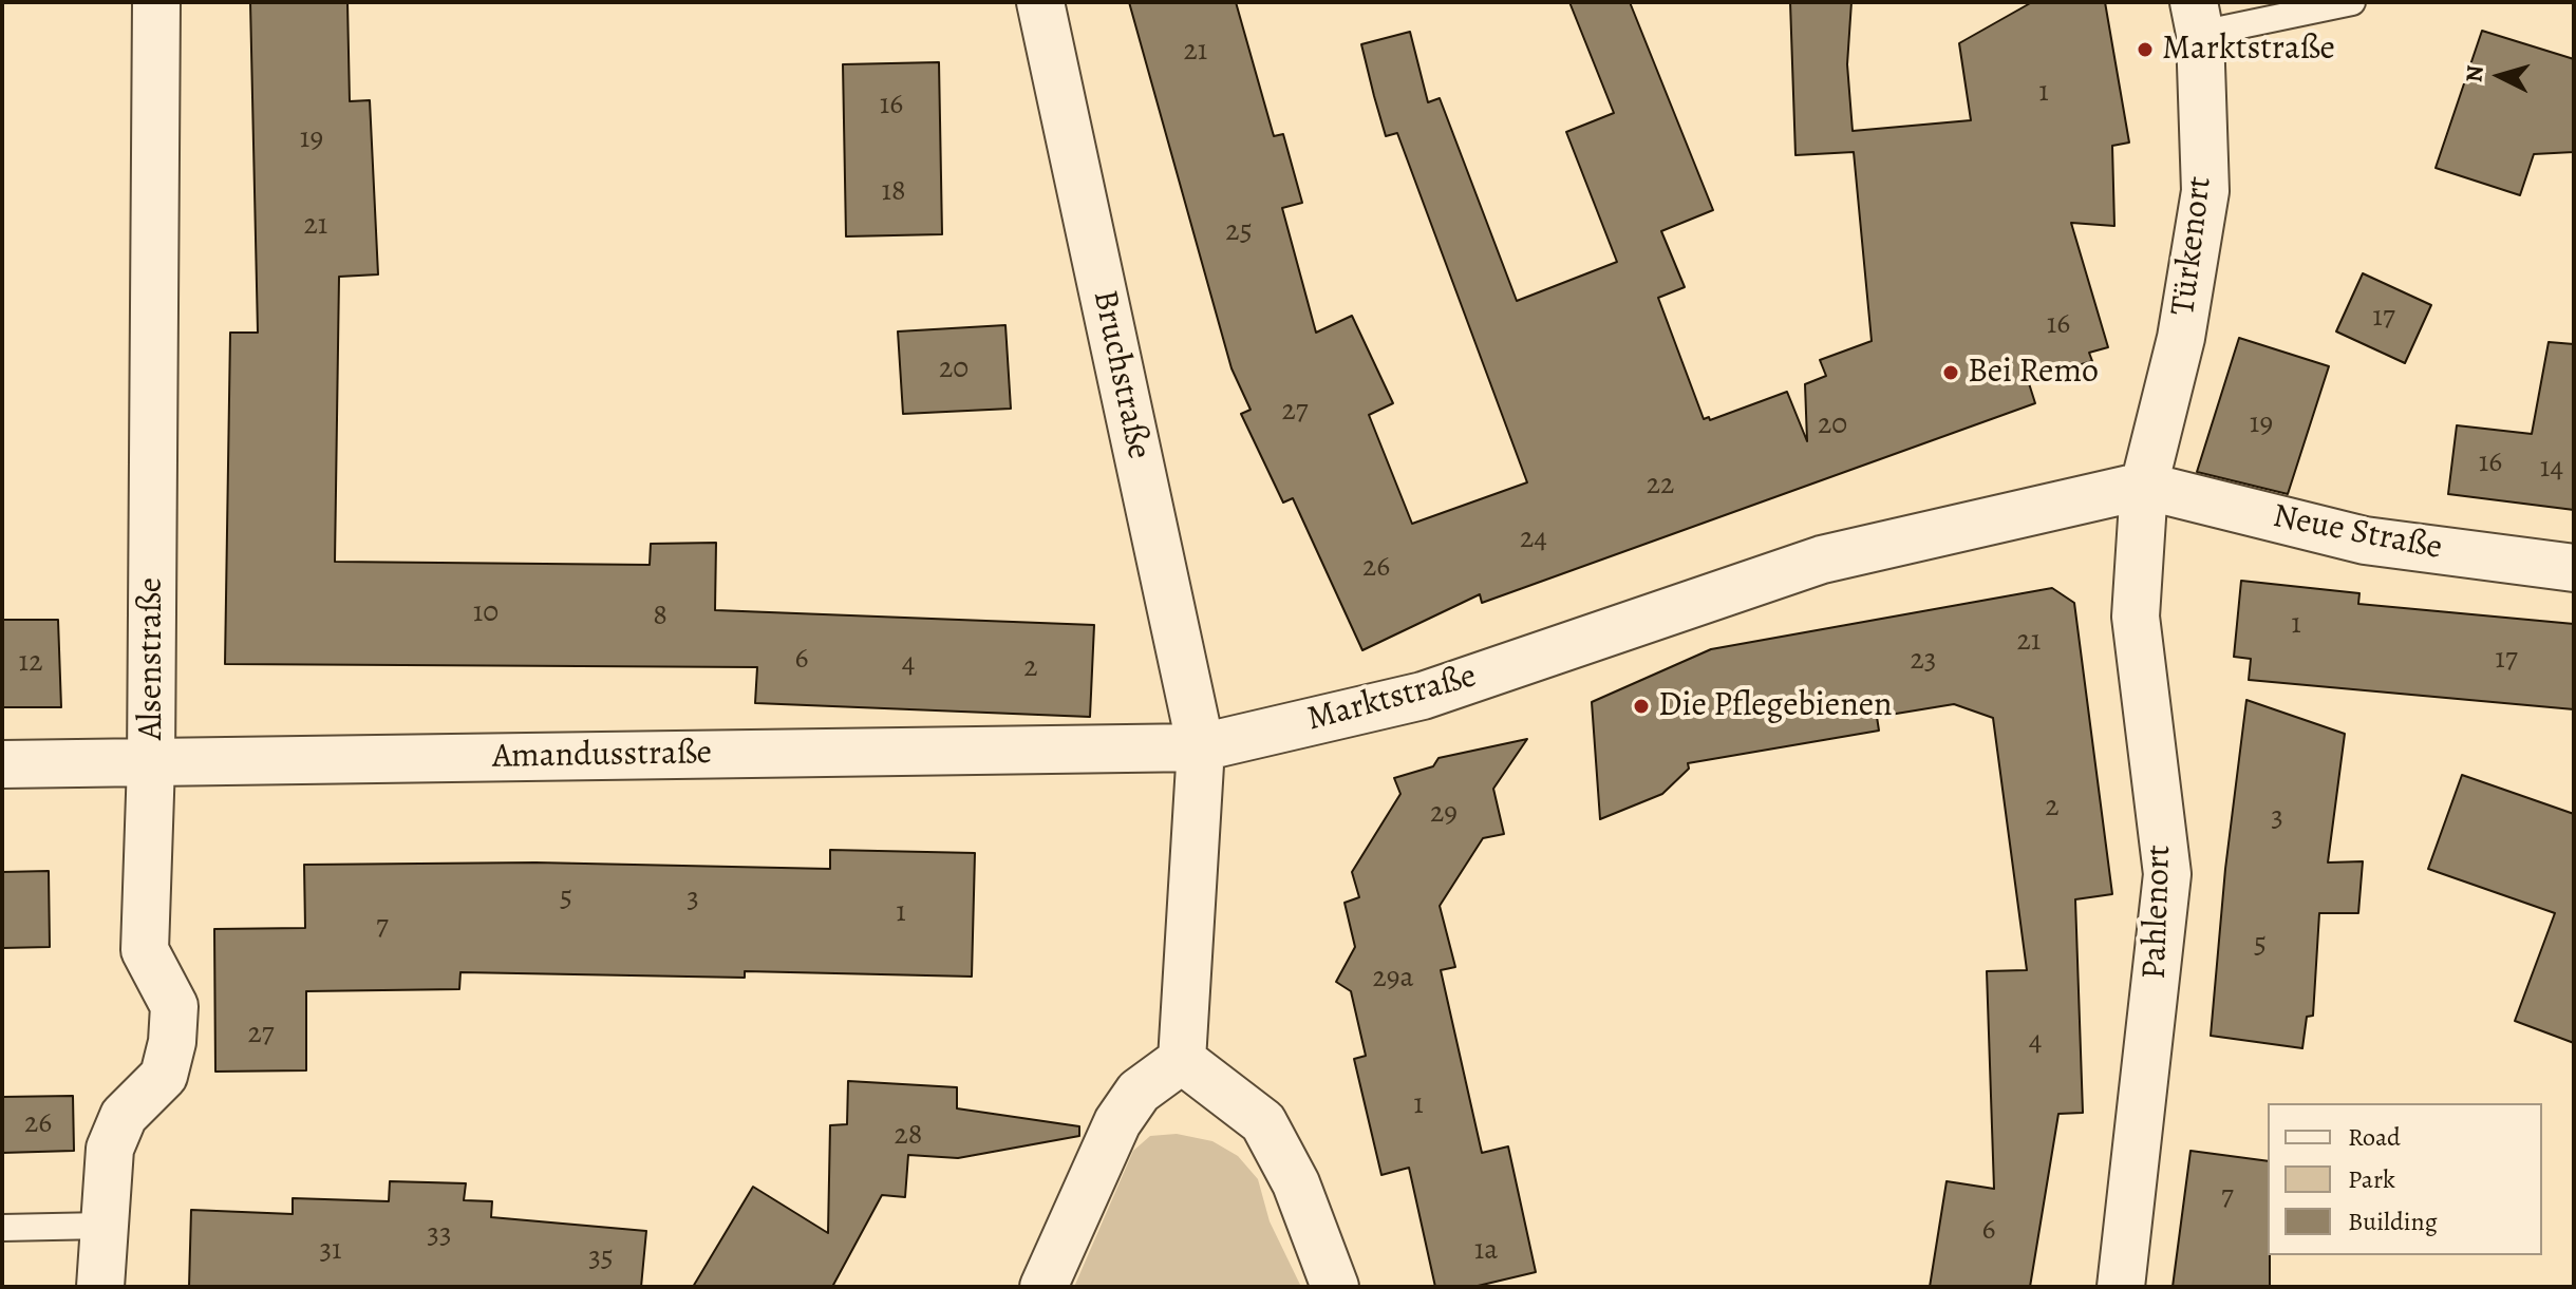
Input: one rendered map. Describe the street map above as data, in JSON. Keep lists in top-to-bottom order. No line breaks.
{"streets":{"street":["Türkenort","Bruchstraße","Neue Straße","Alsenstraße","Marktstraße","Amandusstraße","Pahlenort"]},"crossings":[["Türkenort","Neue Straße"],["Türkenort","Marktstraße"],["Türkenort","Pahlenort"],["Bruchstraße","Marktstraße"],["Bruchstraße","Amandusstraße"],["Neue Straße","Marktstraße"],["Neue Straße","Pahlenort"],["Alsenstraße","Amandusstraße"],["Marktstraße","Amandusstraße"],["Marktstraße","Pahlenort"]],"places":["Marktstraße","Bei Remo","Die Pflegebienen"],"house_numbers":["21","1","16","19","18","21","25","17","16","20","27","19","20","16","14","22","24","26","10","8","1","21","6","17","23","12","4","2","2","29","3","5","3","1","7","5","29a","27","4","1","26","28","7","6","33","31","1a","35"],"legend":["Road","Park","Building"],"north":"left"}
